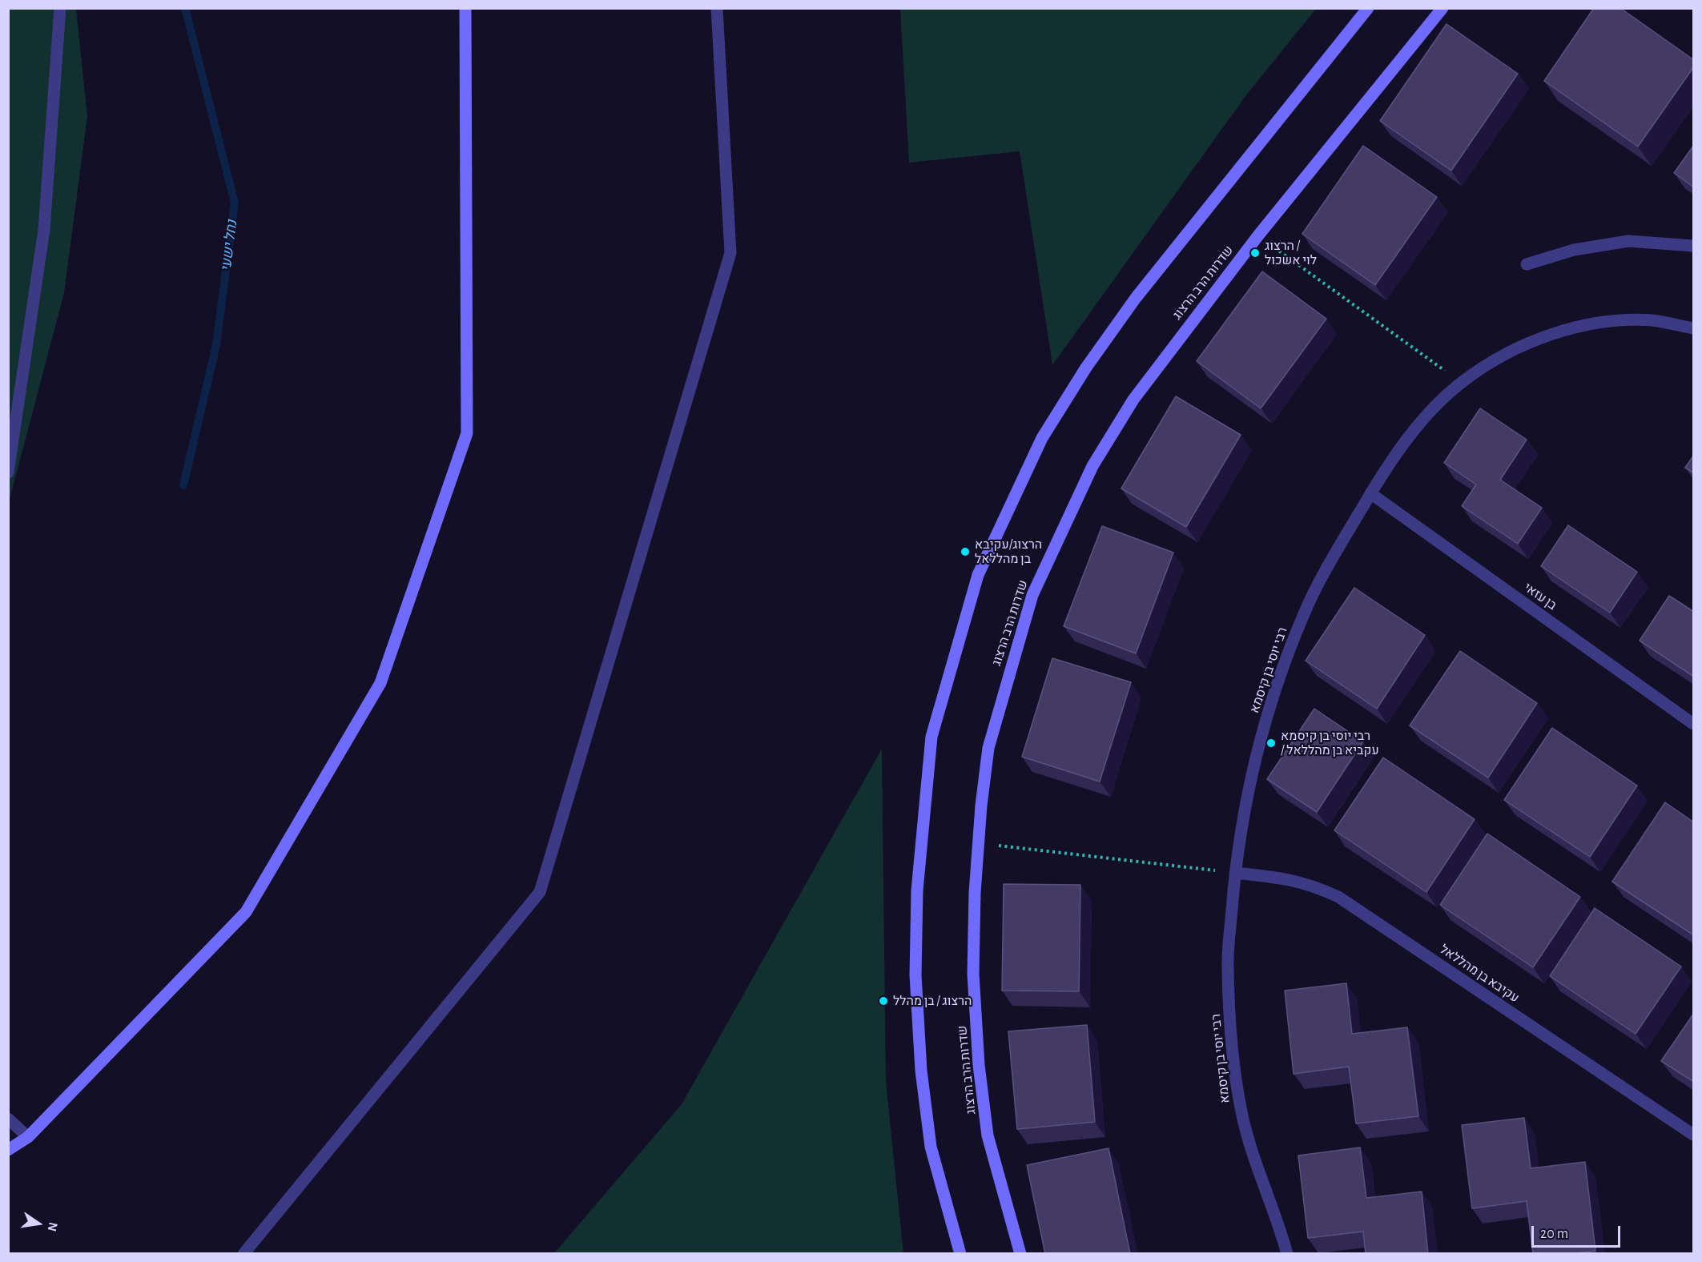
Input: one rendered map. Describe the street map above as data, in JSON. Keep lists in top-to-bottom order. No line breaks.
{"streets":{"main road":["שדרות הרב הרצוג"],"street":["בן עזאי","רבי יוסי בן קיסמא","עקיבא בן מהללאל"]},"crossings":[["בן עזאי","רבי יוסי בן קיסמא"],["רבי יוסי בן קיסמא","עקיבא בן מהללאל"]],"water":["נחל ישעי"],"places":["הרצוג / לוי אשכול","הרצוג/עקיבא בן מהללאל","רבי יוסי בן קיסמא / עקביא בן מהללאל","הרצוג / בן מהלל"],"scale_bar":"20 m","north":"right"}
